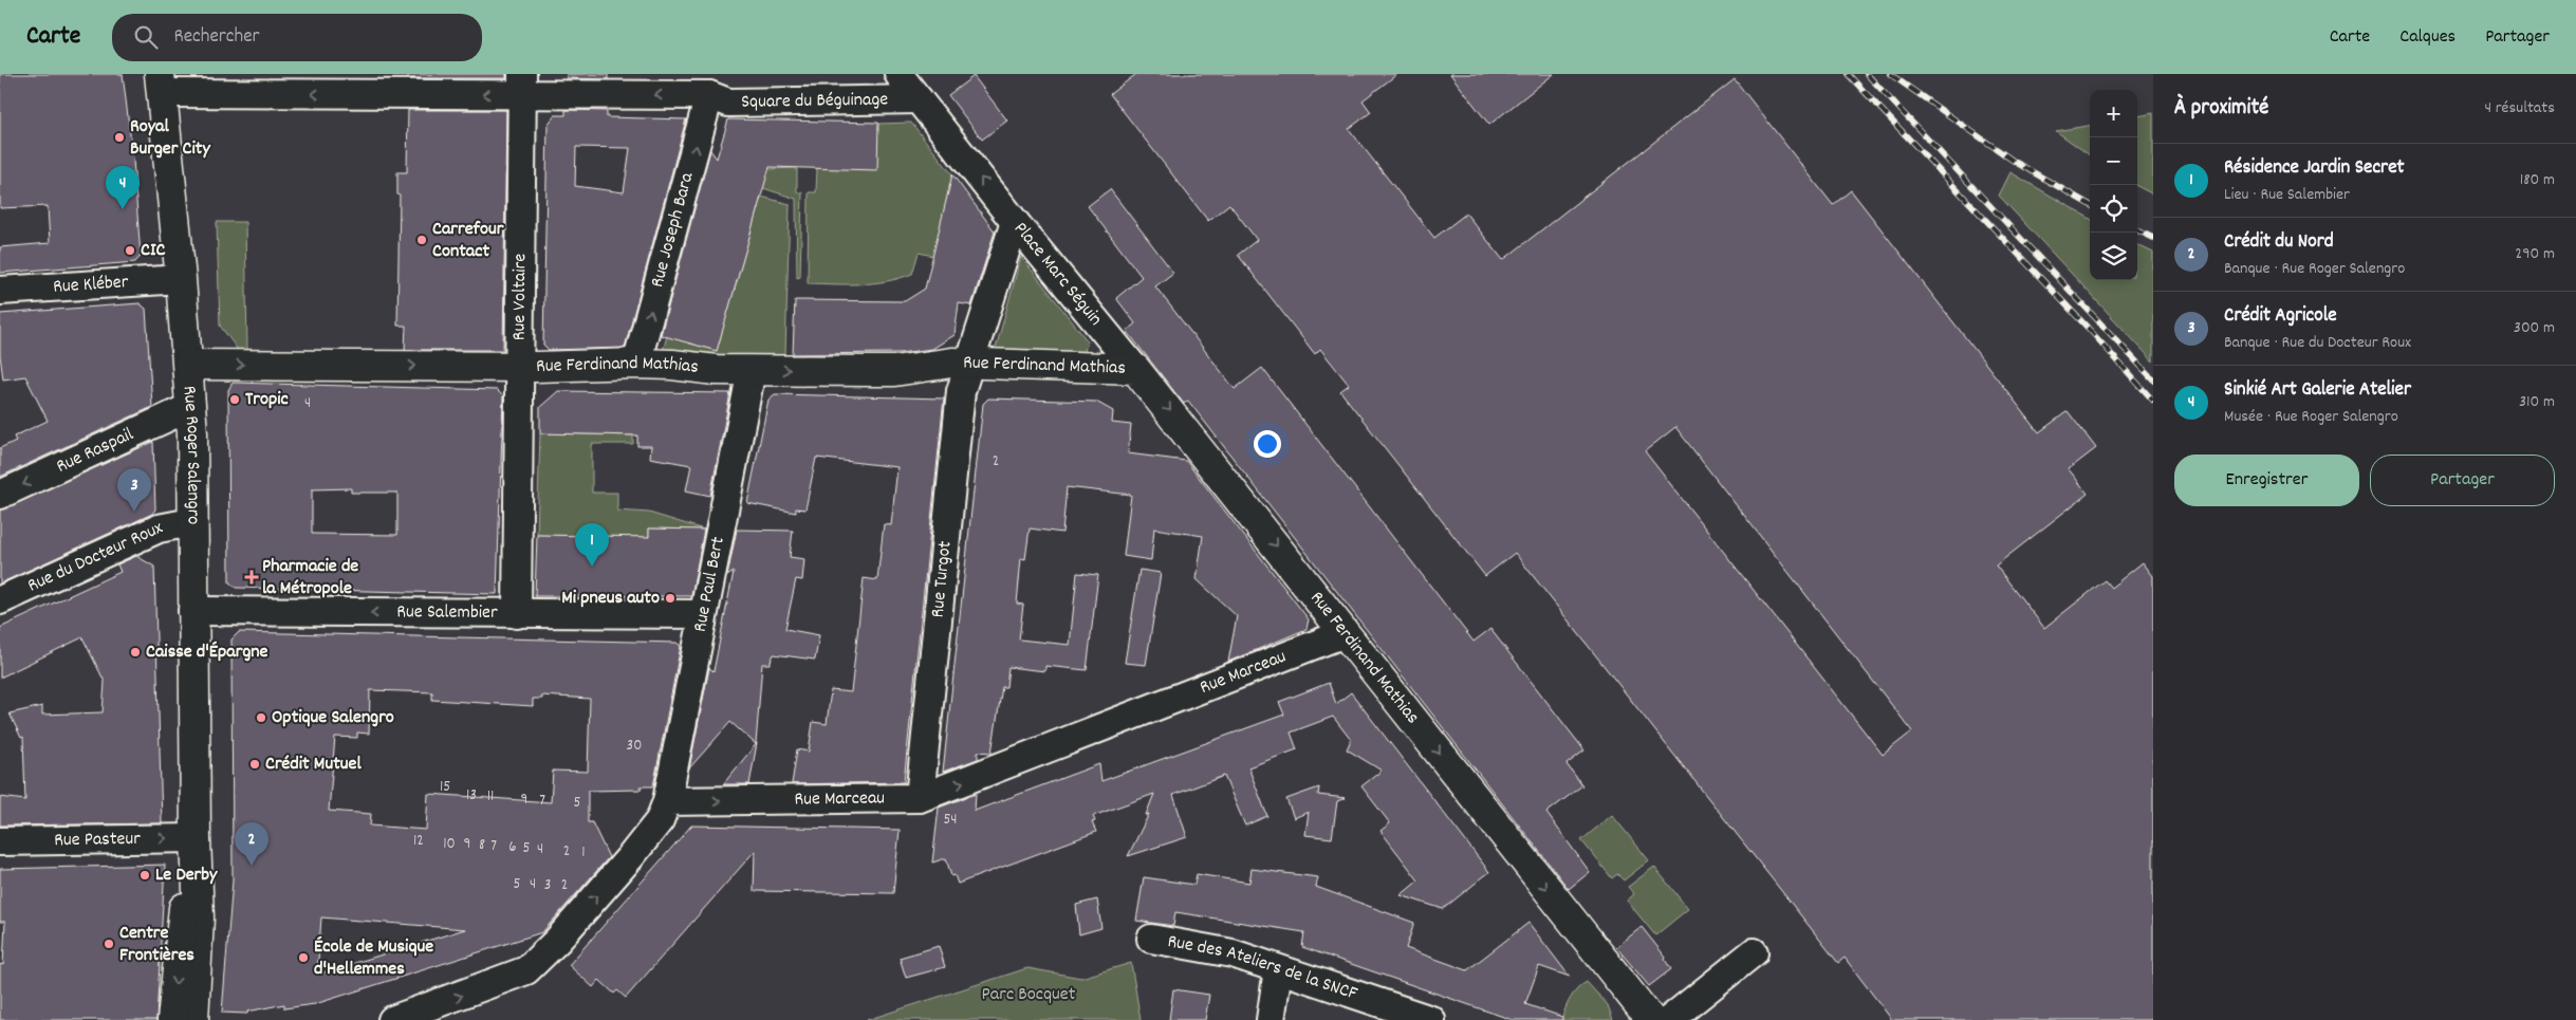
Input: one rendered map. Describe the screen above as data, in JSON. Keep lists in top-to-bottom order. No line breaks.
{"streets":{"street":["Square du Béguinage","Rue Joseph Bara","Place Marc Séguin","Rue Kléber","Rue Voltaire","Rue Ferdinand Mathias","Rue Raspail","Rue Roger Salengro","Rue du Docteur Roux","Rue Turgot","Rue Paul Bert","Rue Salembier","Rue Marceau","Rue Pasteur","Rue des Ateliers de la SNCF"]},"crossings":[["Square du Béguinage","Rue Joseph Bara"],["Square du Béguinage","Rue Voltaire"],["Square du Béguinage","Rue Roger Salengro"],["Rue Joseph Bara","Rue Ferdinand Mathias"],["Place Marc Séguin","Rue Ferdinand Mathias"],["Place Marc Séguin","Rue Turgot"],["Rue Kléber","Rue Roger Salengro"],["Rue Voltaire","Rue Ferdinand Mathias"],["Rue Voltaire","Rue Salembier"],["Rue Ferdinand Mathias","Rue Roger Salengro"],["Rue Ferdinand Mathias","Rue Turgot"],["Rue Ferdinand Mathias","Rue Paul Bert"],["Rue Ferdinand Mathias","Rue Marceau"],["Rue Raspail","Rue Roger Salengro"],["Rue Roger Salengro","Rue du Docteur Roux"],["Rue Roger Salengro","Rue Salembier"],["Rue Roger Salengro","Rue Pasteur"],["Rue Turgot","Rue Marceau"],["Rue Paul Bert","Rue Salembier"],["Rue Paul Bert","Rue Marceau"]],"one_way":["Square du Béguinage","Rue Joseph Bara","Rue Ferdinand Mathias","Rue Raspail","Rue Salembier","Rue Marceau","Rue Pasteur"],"parks":["Parc Bocquet"],"places":{"other":["Royal Burger City","Carrefour Contact","CIC","Tropic","Mi pneus auto","Caisse d'Épargne","Optique Salengro","Crédit Mutuel","Le Derby","Centre Frontières","École de Musique d'Hellemmes"],"health":["Pharmacie de la Métropole"]},"house_numbers":["4","2","30","15","13","11","9","7","5","54","12","10","9","8","7","6","5","4","2","1","5","4","3","2"],"page":{"header":"Carte","search":"Rechercher","nav":["Carte","Calques","Partager"],"heading":["À proximité","4 résultats"],"map_buttons":["+","−"],"list":[{"mark":"1","name":"Résidence Jardin Secret","note":"Lieu · Rue Salembier","value":"180 m"},{"mark":"2","name":"Crédit du Nord","note":"Banque · Rue Roger Salengro","value":"290 m"},{"mark":"3","name":"Crédit Agricole","note":"Banque · Rue du Docteur Roux","value":"300 m"},{"mark":"4","name":"Sinkié Art Galerie Atelier","note":"Musée · Rue Roger Salengro","value":"310 m"}],"pins":["4","3","1","2"],"buttons":["Enregistrer","Partager"]}}
